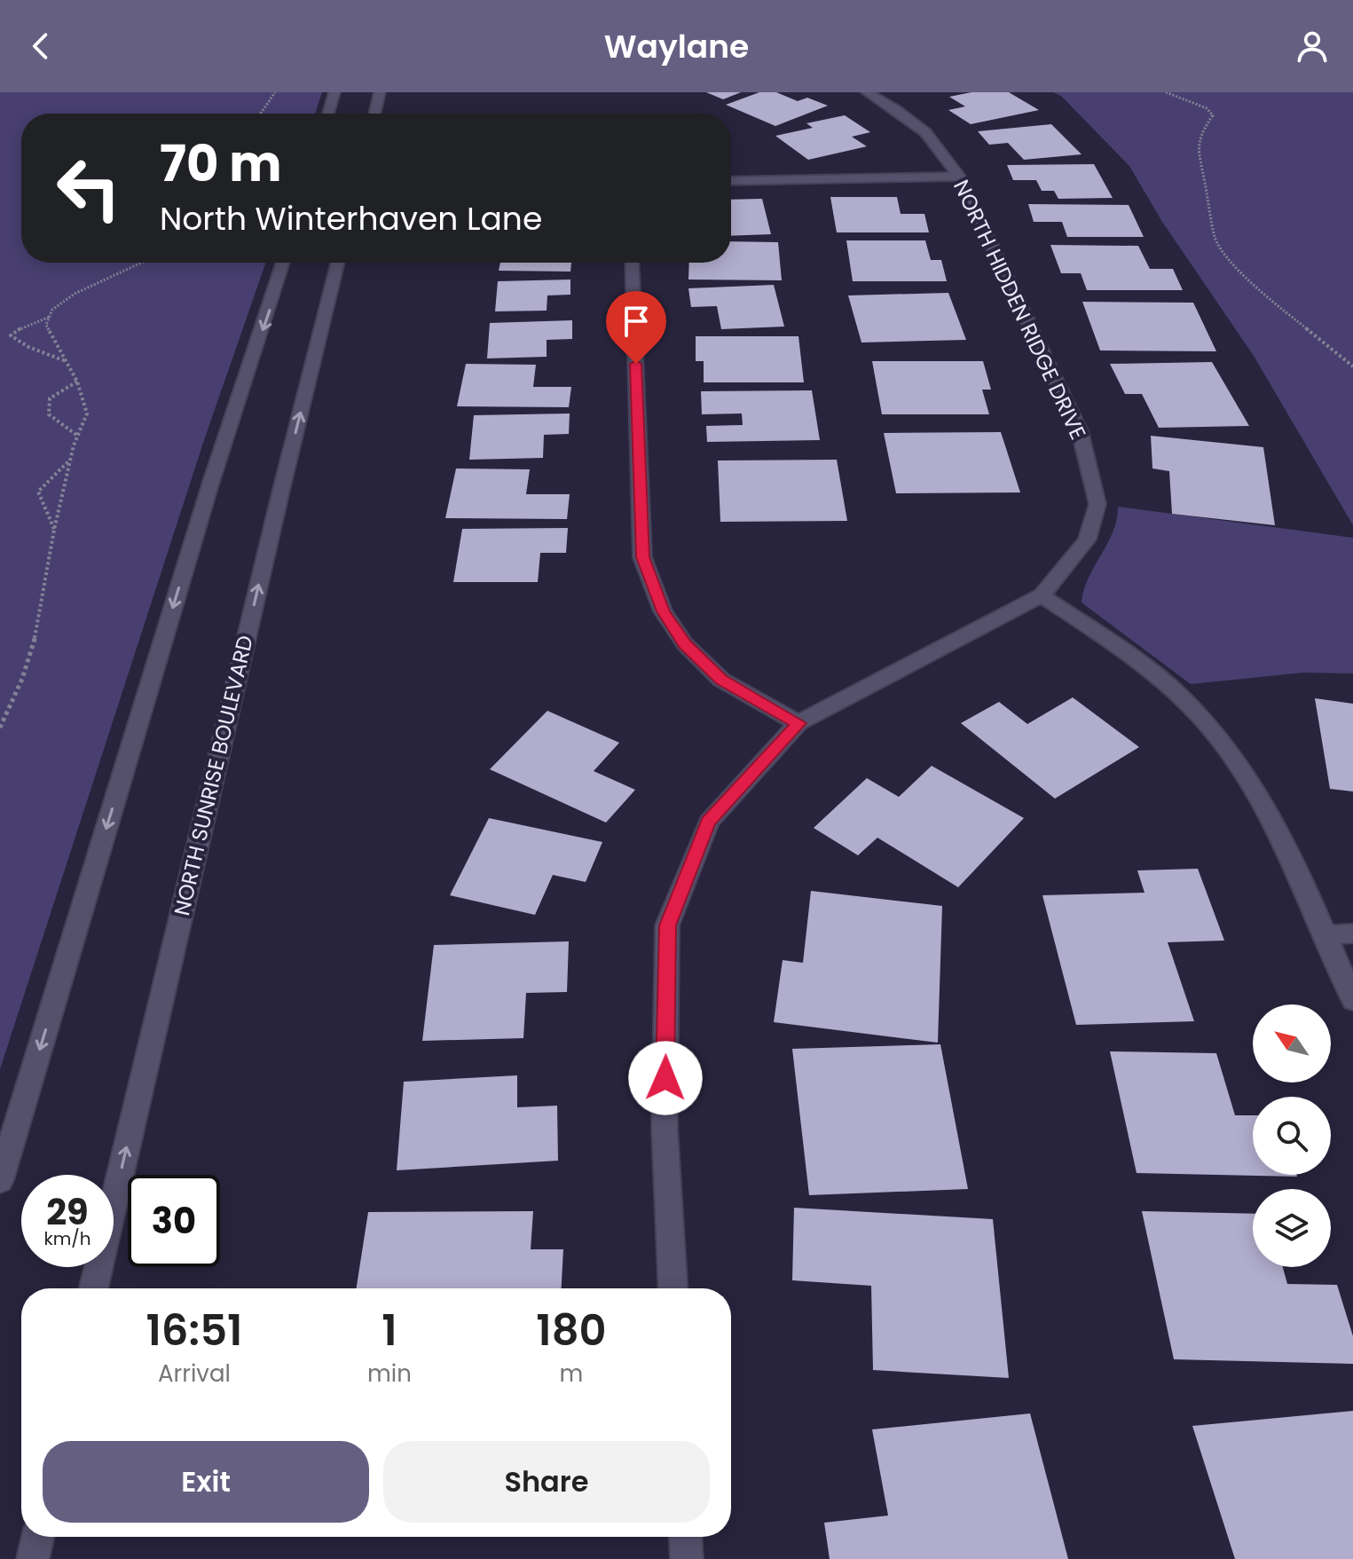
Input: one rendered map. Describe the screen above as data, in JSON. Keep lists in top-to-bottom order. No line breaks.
{"streets":{"street":["NORTH HIDDEN RIDGE DRIVE","NORTH SUNRISE BOULEVARD"]},"north":"top left","page":{"header":"Waylane","turn":["70 m","North Winterhaven Lane"],"speed":"29 km/h","limit":"30","eta":["16:51","Arrival","1","min","180","m"],"buttons":["Exit","Share"]}}
